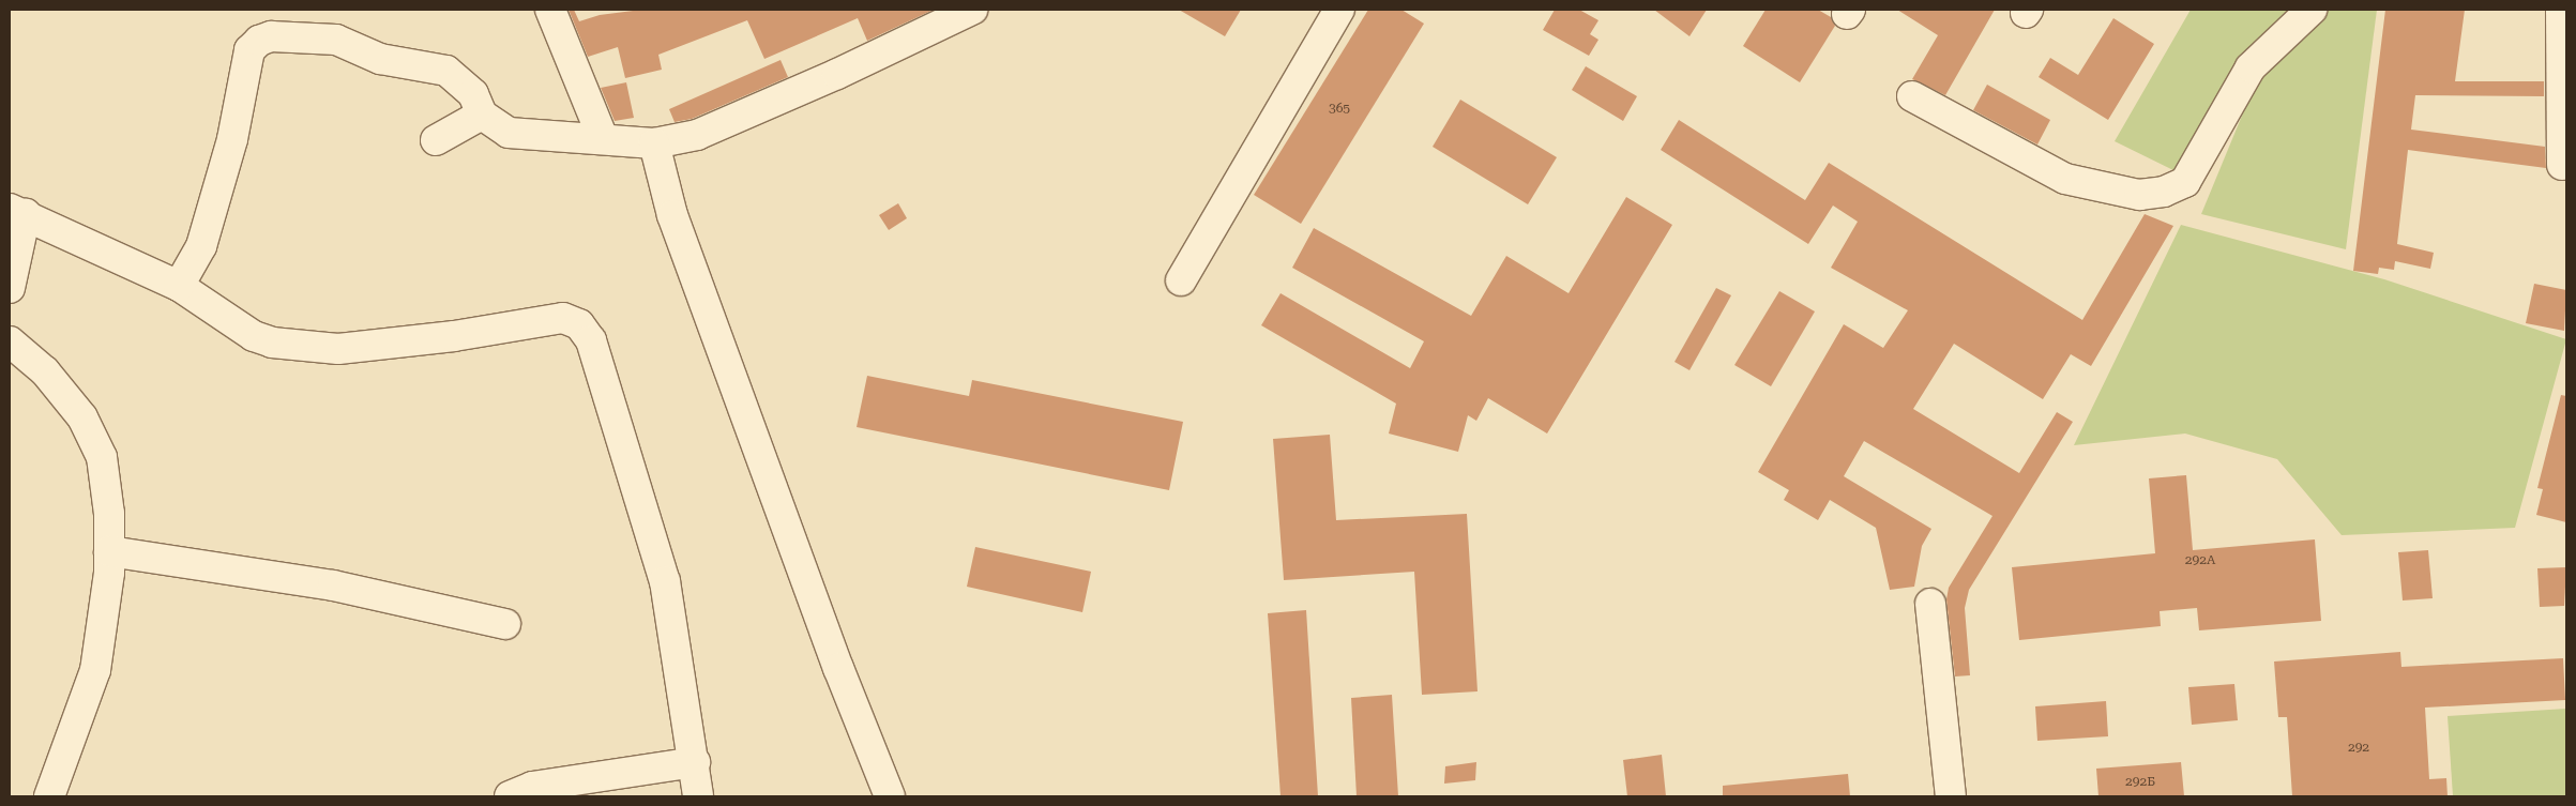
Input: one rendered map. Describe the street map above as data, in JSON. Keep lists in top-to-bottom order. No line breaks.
{"house_numbers":["365","292А","292","292Б"]}
